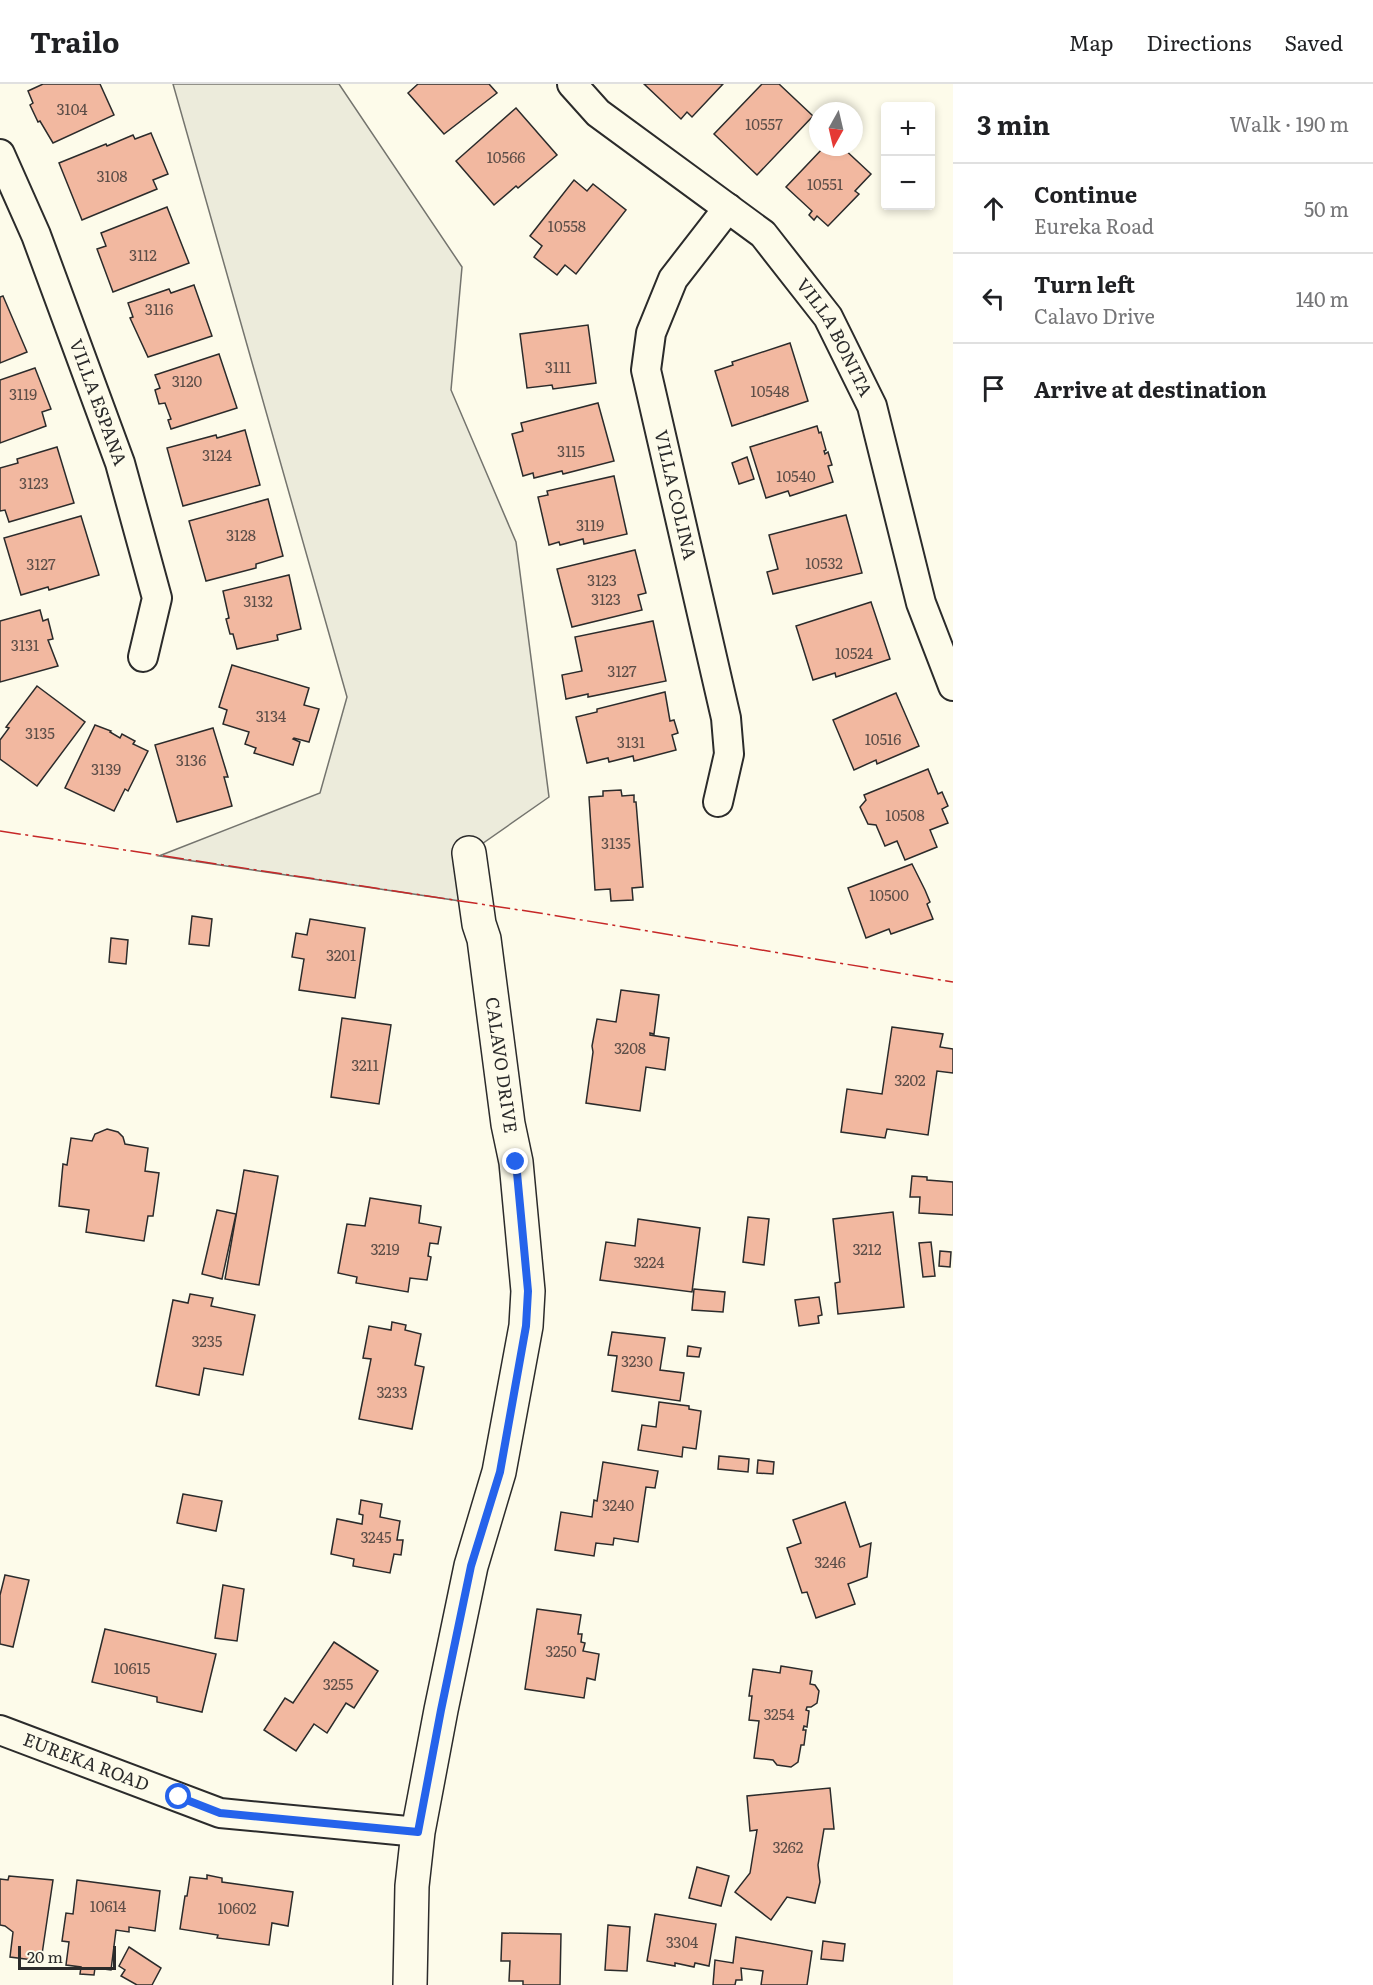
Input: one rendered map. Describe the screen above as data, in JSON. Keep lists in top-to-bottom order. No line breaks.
{"streets":{"street":["VILLA BONITA","VILLA ESPANA","VILLA COLINA","CALAVO DRIVE","EUREKA ROAD"]},"crossings":[["VILLA BONITA","VILLA COLINA"],["CALAVO DRIVE","EUREKA ROAD"]],"house_numbers":["3104","10557","10566","3108","10551","10558","3112","3116","3111","3120","10548","3119","3115","3124","10540","3123","3119","3128","10532","3127","3123","3123","3132","3131","10524","3127","3134","3135","10516","3131","3136","3139","10508","3135","10500","3201","3208","3211","3202","3219","3212","3224","3235","3230","3233","3240","3245","3246","3250","10615","3255","3254","3262","10614","10602","3304"],"scale_bar":"20 m","north":"bottom","page":{"header":"Trailo","nav":["Map","Directions","Saved"],"heading":["3 min","Walk · 190 m"],"map_buttons":["+","−"],"list":[["Continue","Eureka Road","50 m"],["Turn left","Calavo Drive","140 m"],"Arrive at destination"],"scale":"20 m"}}
